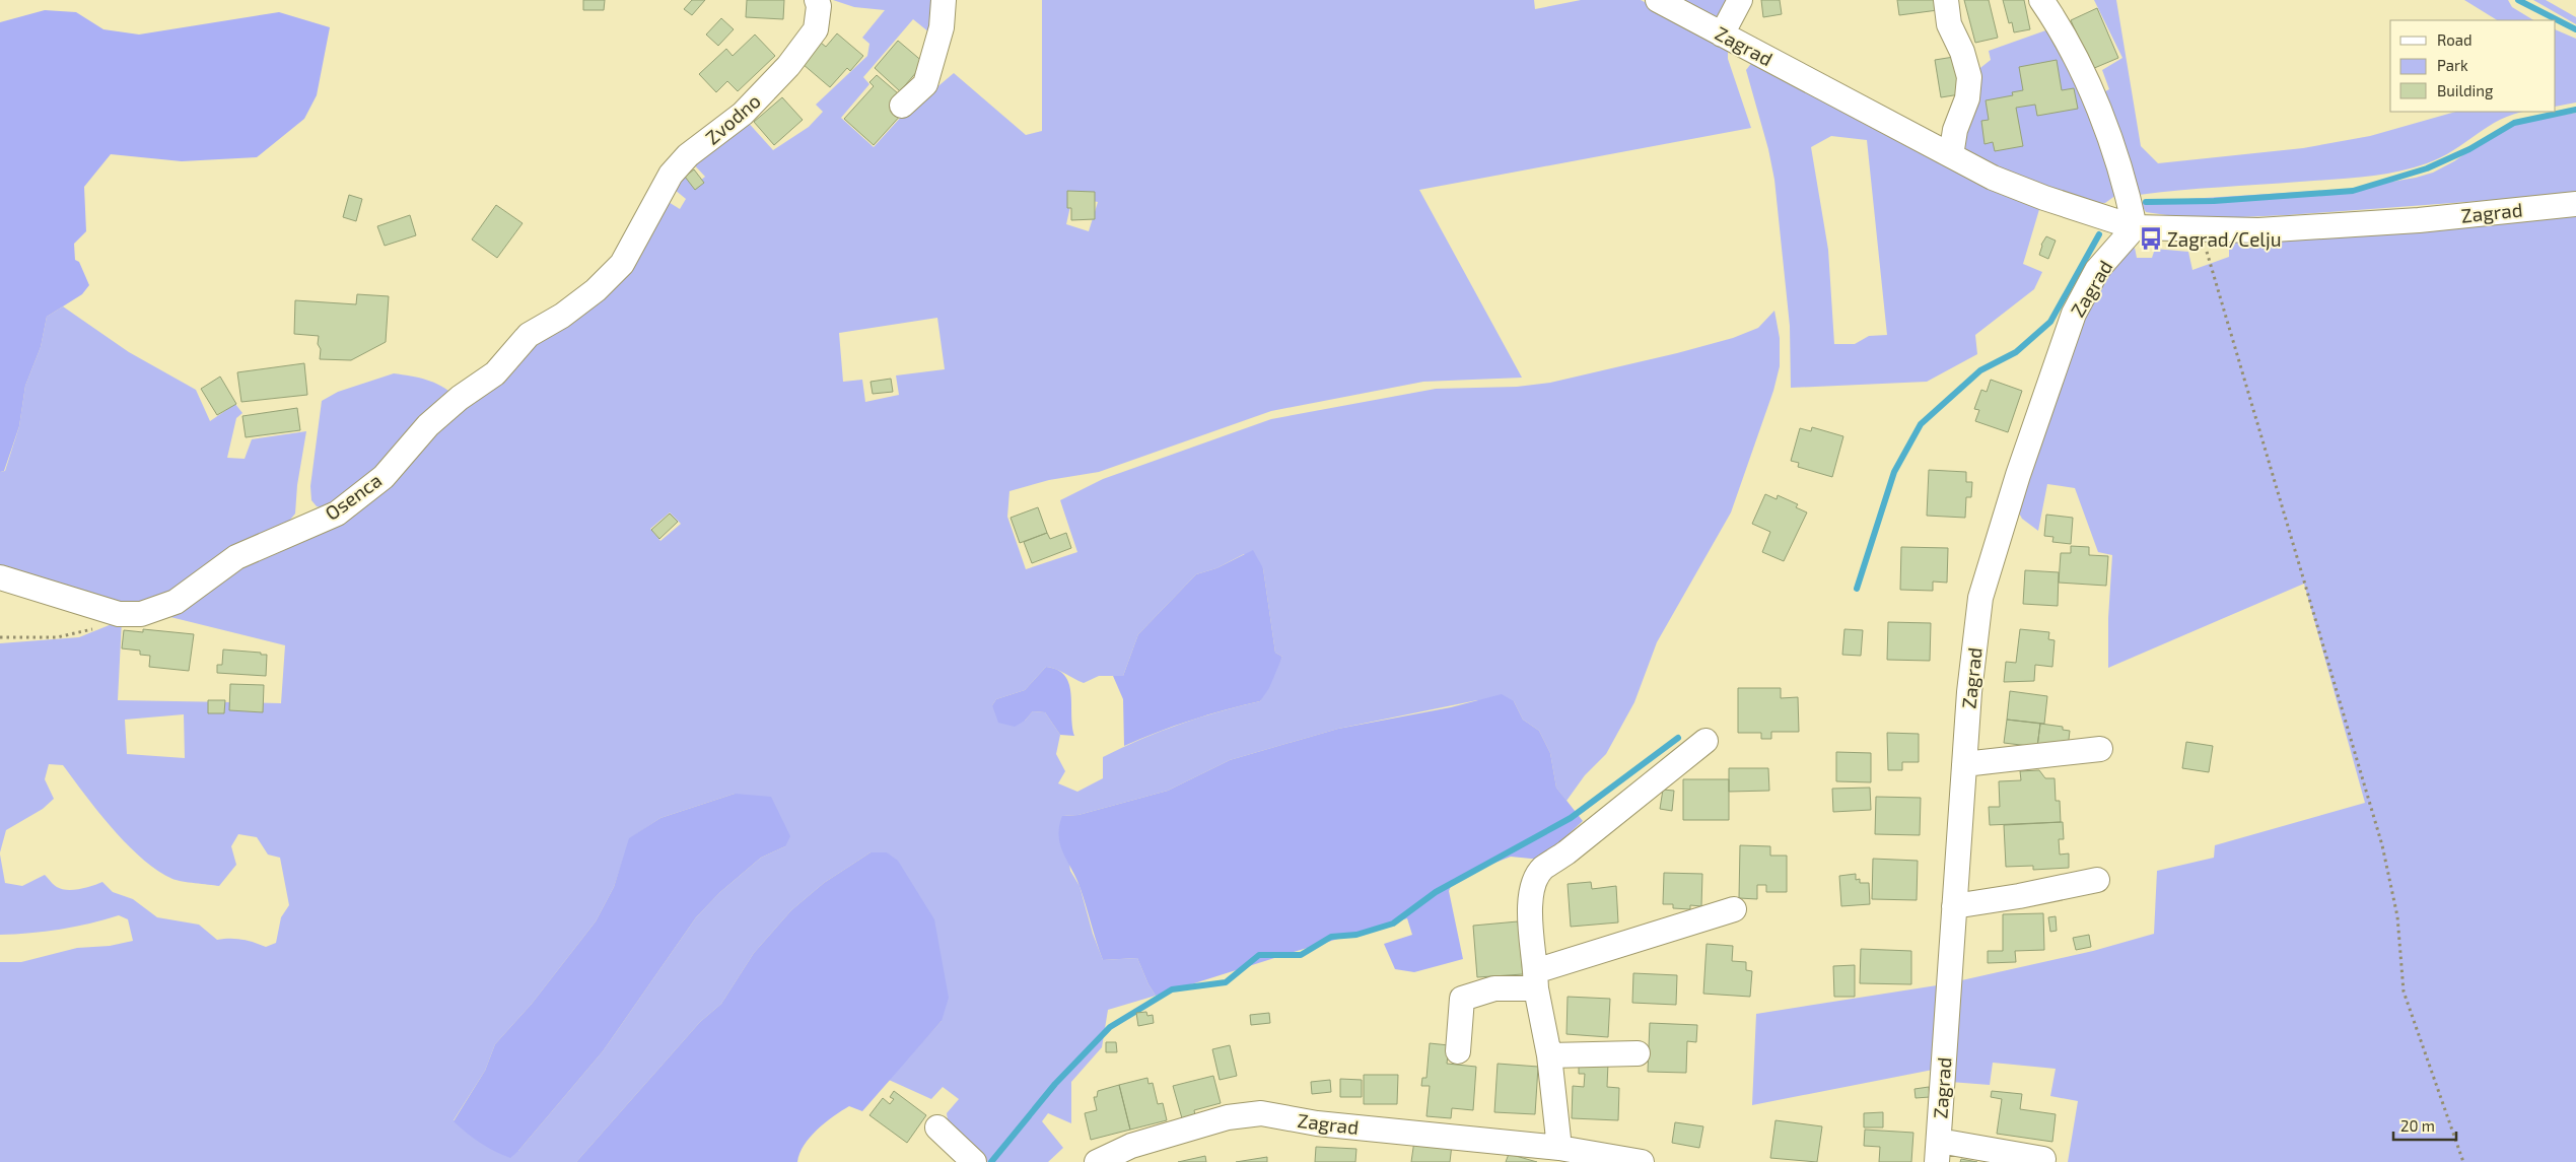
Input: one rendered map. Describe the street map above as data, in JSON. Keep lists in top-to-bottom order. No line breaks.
{"streets":{"street":["Zagrad","Zvodno","Osenca"]},"crossings":[["Zvodno","Osenca"]],"places":{"bus stop":["Zagrad/Celju"]},"legend":["Road","Park","Building"],"scale_bar":"20 m"}
